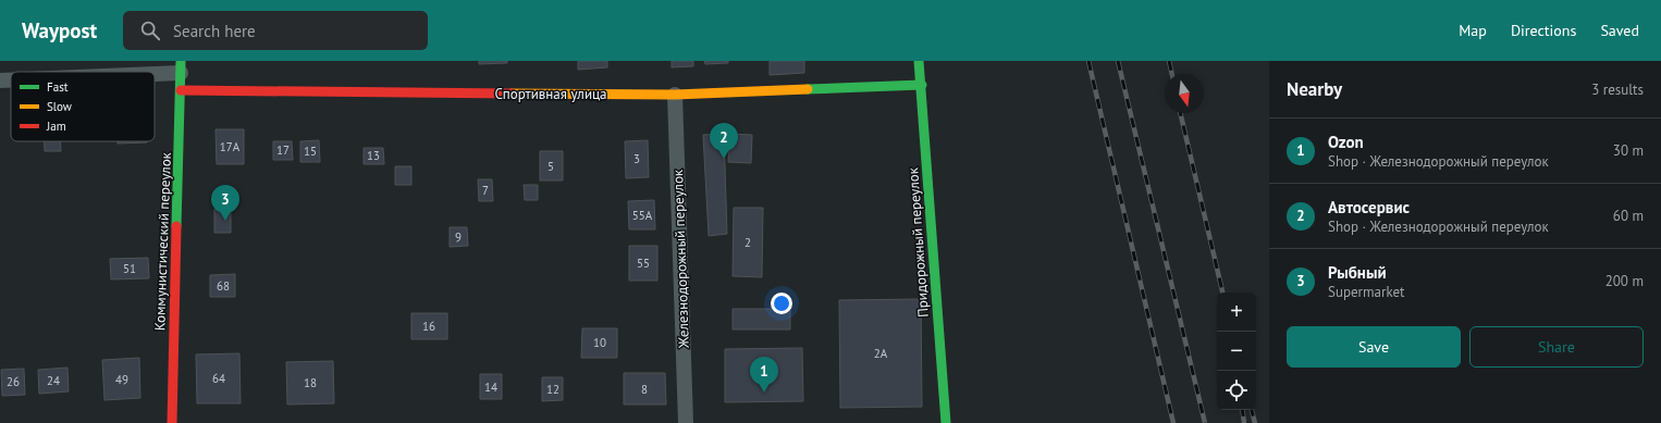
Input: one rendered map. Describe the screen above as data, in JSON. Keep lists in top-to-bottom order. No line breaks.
{"streets":{"street":["Спортивная улица","Коммунистический переулок","Придорожный переулок","Железнодорожный переулок"]},"crossings":[["Спортивная улица","Коммунистический переулок"],["Спортивная улица","Придорожный переулок"],["Спортивная улица","Железнодорожный переулок"]],"house_numbers":["17А","17","15","13","3","5","7","55А","9","2","55","51","68","16","10","2А","64","49","24","26","18","14","12","8"],"legend":["Fast","Slow","Jam"],"north":"bottom","page":{"header":"Waypost","search":"Search here","nav":["Map","Directions","Saved"],"heading":["Nearby","3 results"],"list":[{"mark":"1","name":"Ozon","note":"Shop · Железнодорожный переулок","value":"30 m"},{"mark":"2","name":"Автосервис","note":"Shop · Железнодорожный переулок","value":"60 m"},{"mark":"3","name":"Рыбный","note":"Supermarket","value":"200 m"}],"pins":["2","3","1"],"map_buttons":["+","−"],"buttons":["Save","Share"]}}
